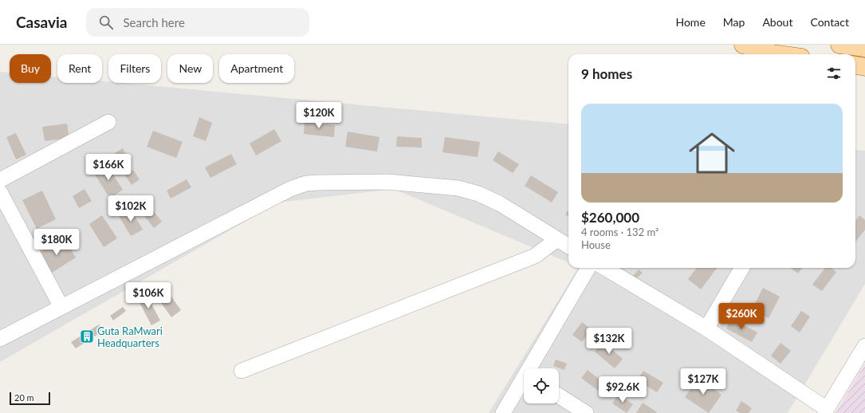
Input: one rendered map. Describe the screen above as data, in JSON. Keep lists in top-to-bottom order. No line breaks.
{"places":{"building":["Guta RaMwari Headquarters"]},"scale_bar":"20 m","page":{"header":"Casavia","search":"Search here","nav":["Home","Map","About","Contact"],"chip":["Buy","Rent","Filters","New","Apartment"],"heading":"9 homes","list":[{"name":"$260,000","note":"4 rooms · 132 m² · House"}],"price":["$120K","$166K","$102K","$180K","$106K","$260K","$132K","$127K","$92.6K"],"scale":"20 m"}}
